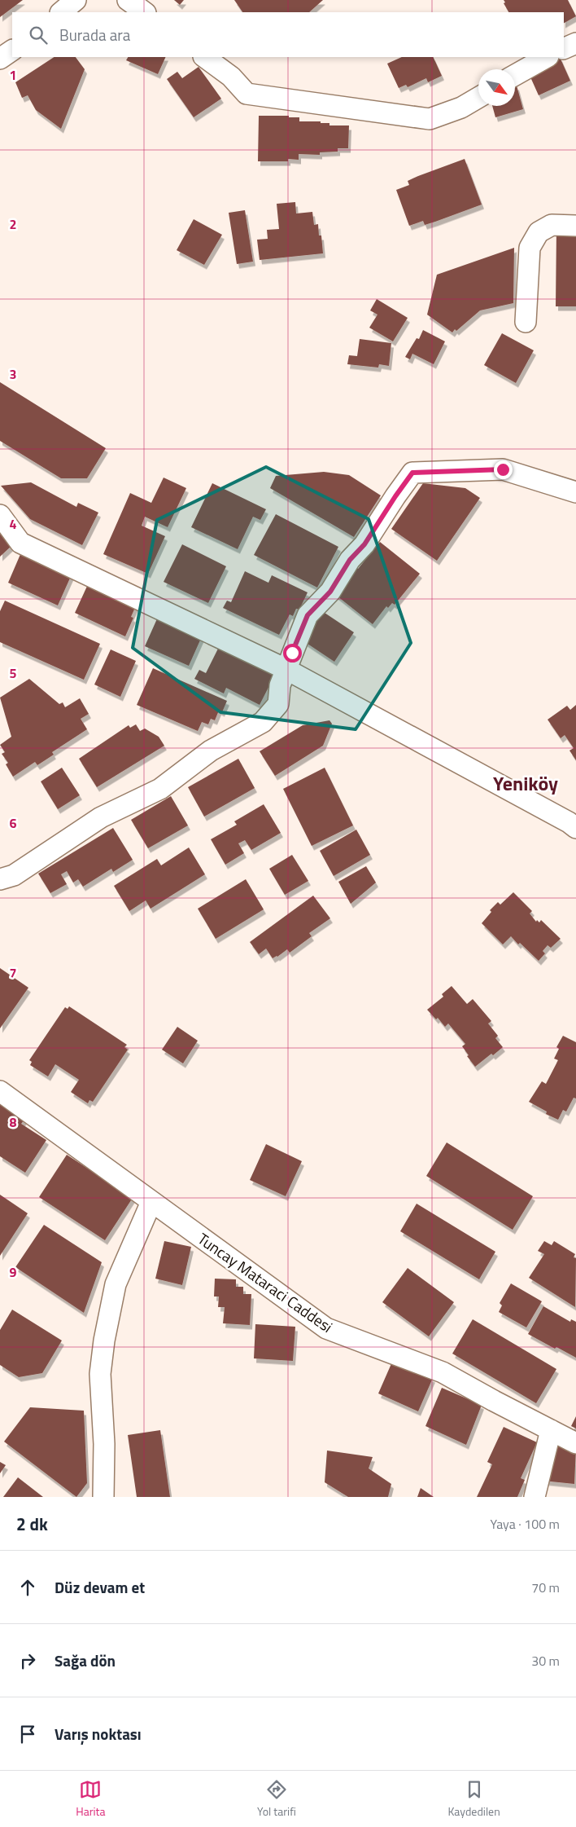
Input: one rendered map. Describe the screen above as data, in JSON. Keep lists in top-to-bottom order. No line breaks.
{"streets":{"street":["Tuncay Mataraci Caddesi"]},"districts":["Yeniköy"],"north":"bottom right","page":{"search":"Burada ara","heading":["2 dk","Yaya · 100 m"],"list":[["Düz devam et","70 m"],["Sağa dön","30 m"],"Varış noktası"],"nav":["Harita","Yol tarifi","Kaydedilen"]},"grid":{"rows":["1","2","3","4","5","6","7","8","9"]}}
